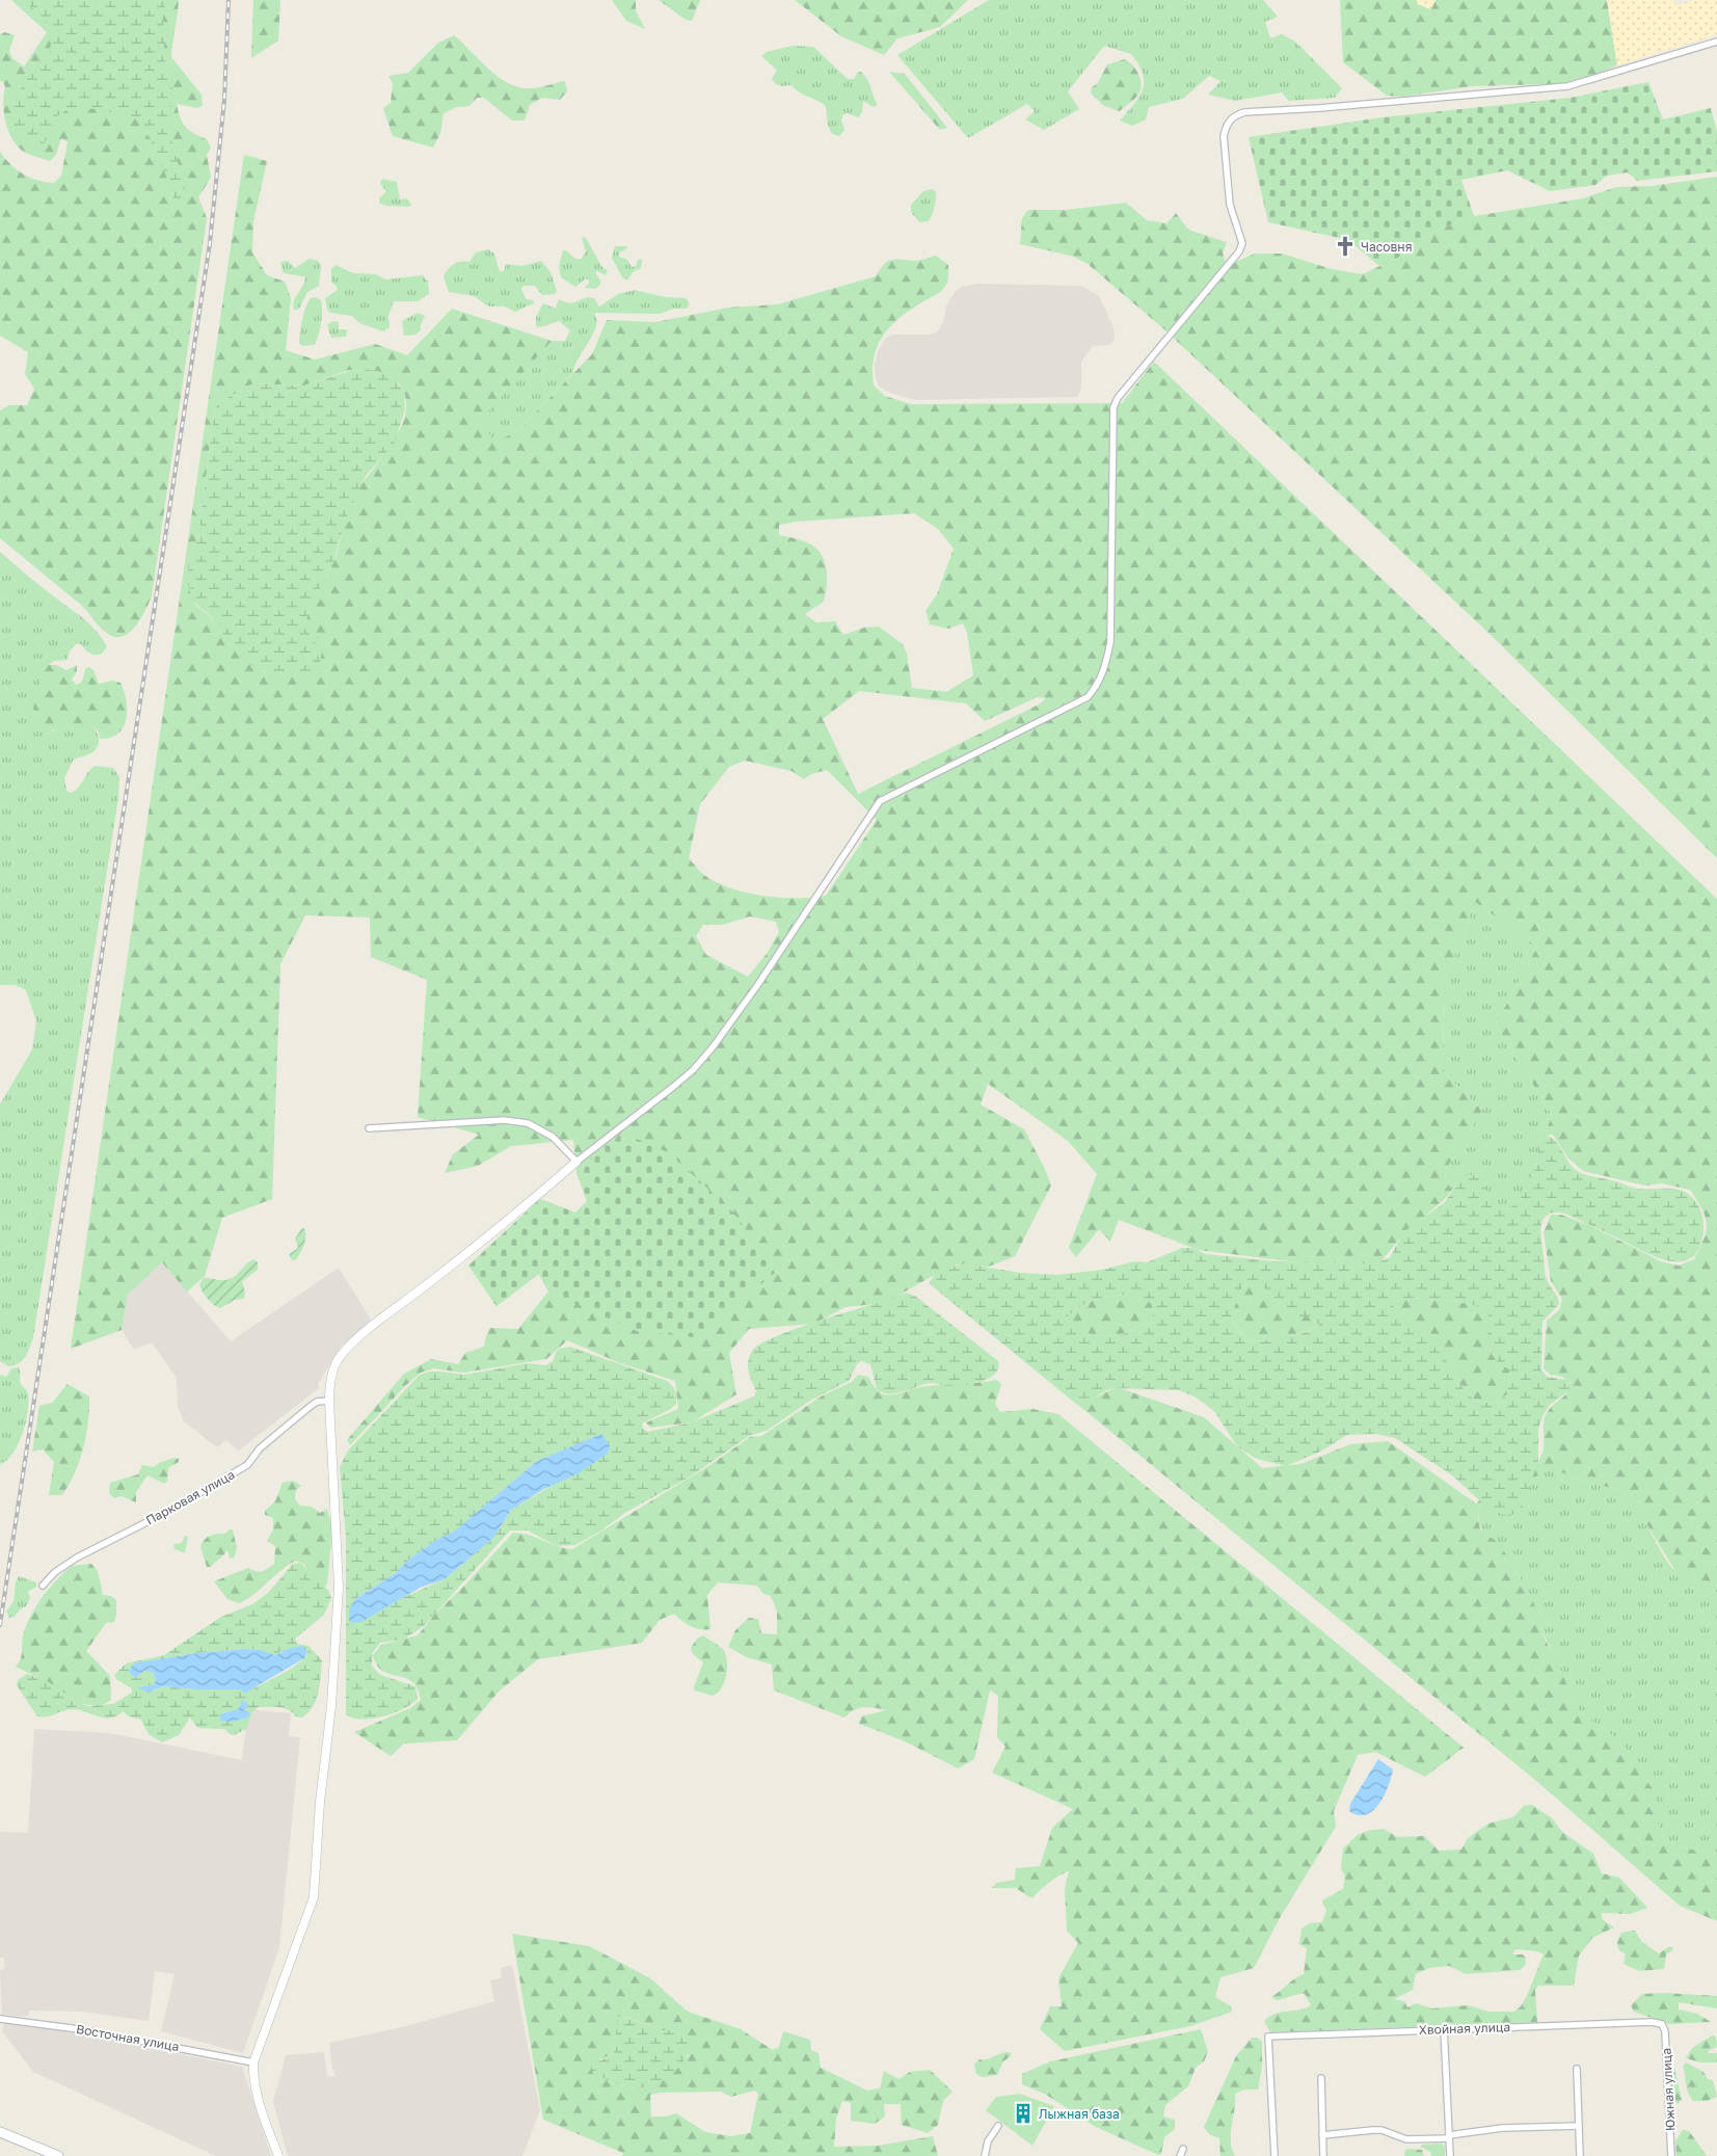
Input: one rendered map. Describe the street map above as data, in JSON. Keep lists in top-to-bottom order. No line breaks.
{"streets":{"street":["Парковая улица","Хвойная улица","Восточная улица","Южная улица"]},"crossings":[["Хвойная улица","Южная улица"]],"places":{"church":["Часовня"],"building":["Лыжная база"]}}
